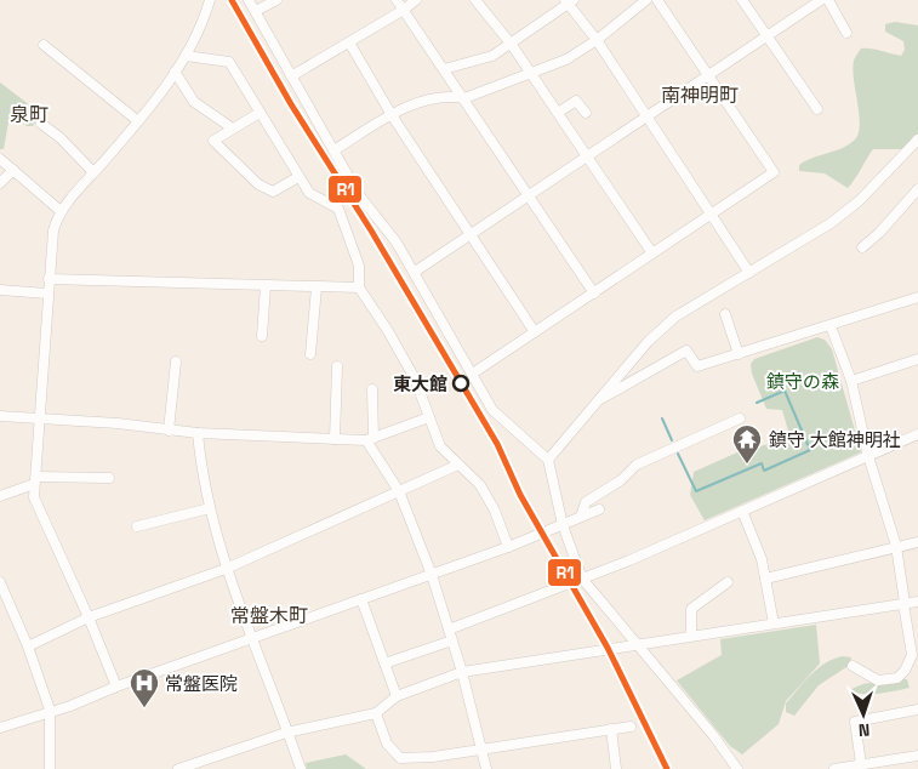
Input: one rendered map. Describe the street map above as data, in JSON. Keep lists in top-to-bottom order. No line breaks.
{"districts":["南神明町","泉町","常盤木町"],"parks":["鎮守の森"],"places":{"other":["東大館"],"temple":["鎮守 大館神明社"],"hospital":["常盤医院"]},"lines":["transit line R1"],"north":"bottom"}
